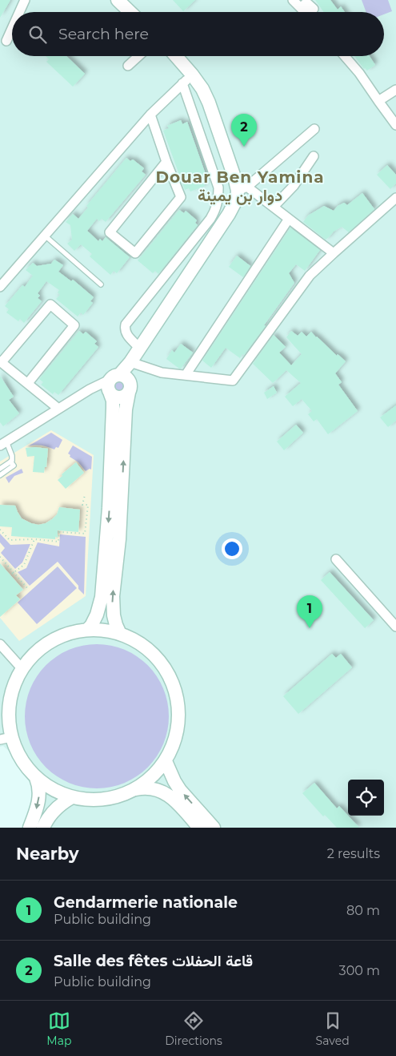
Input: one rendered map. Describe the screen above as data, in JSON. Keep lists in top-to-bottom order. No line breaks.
{"districts":["Douar Ben Yamina دوار بن يمينة"],"page":{"search":"Search here","pins":["2","1"],"heading":["Nearby","2 results"],"list":[{"mark":"1","name":"Gendarmerie nationale","note":"Public building","value":"80 m"},{"mark":"2","name":"Salle des fêtes قاعة الحفلات","note":"Public building","value":"300 m"}],"nav":["Map","Directions","Saved"]}}
